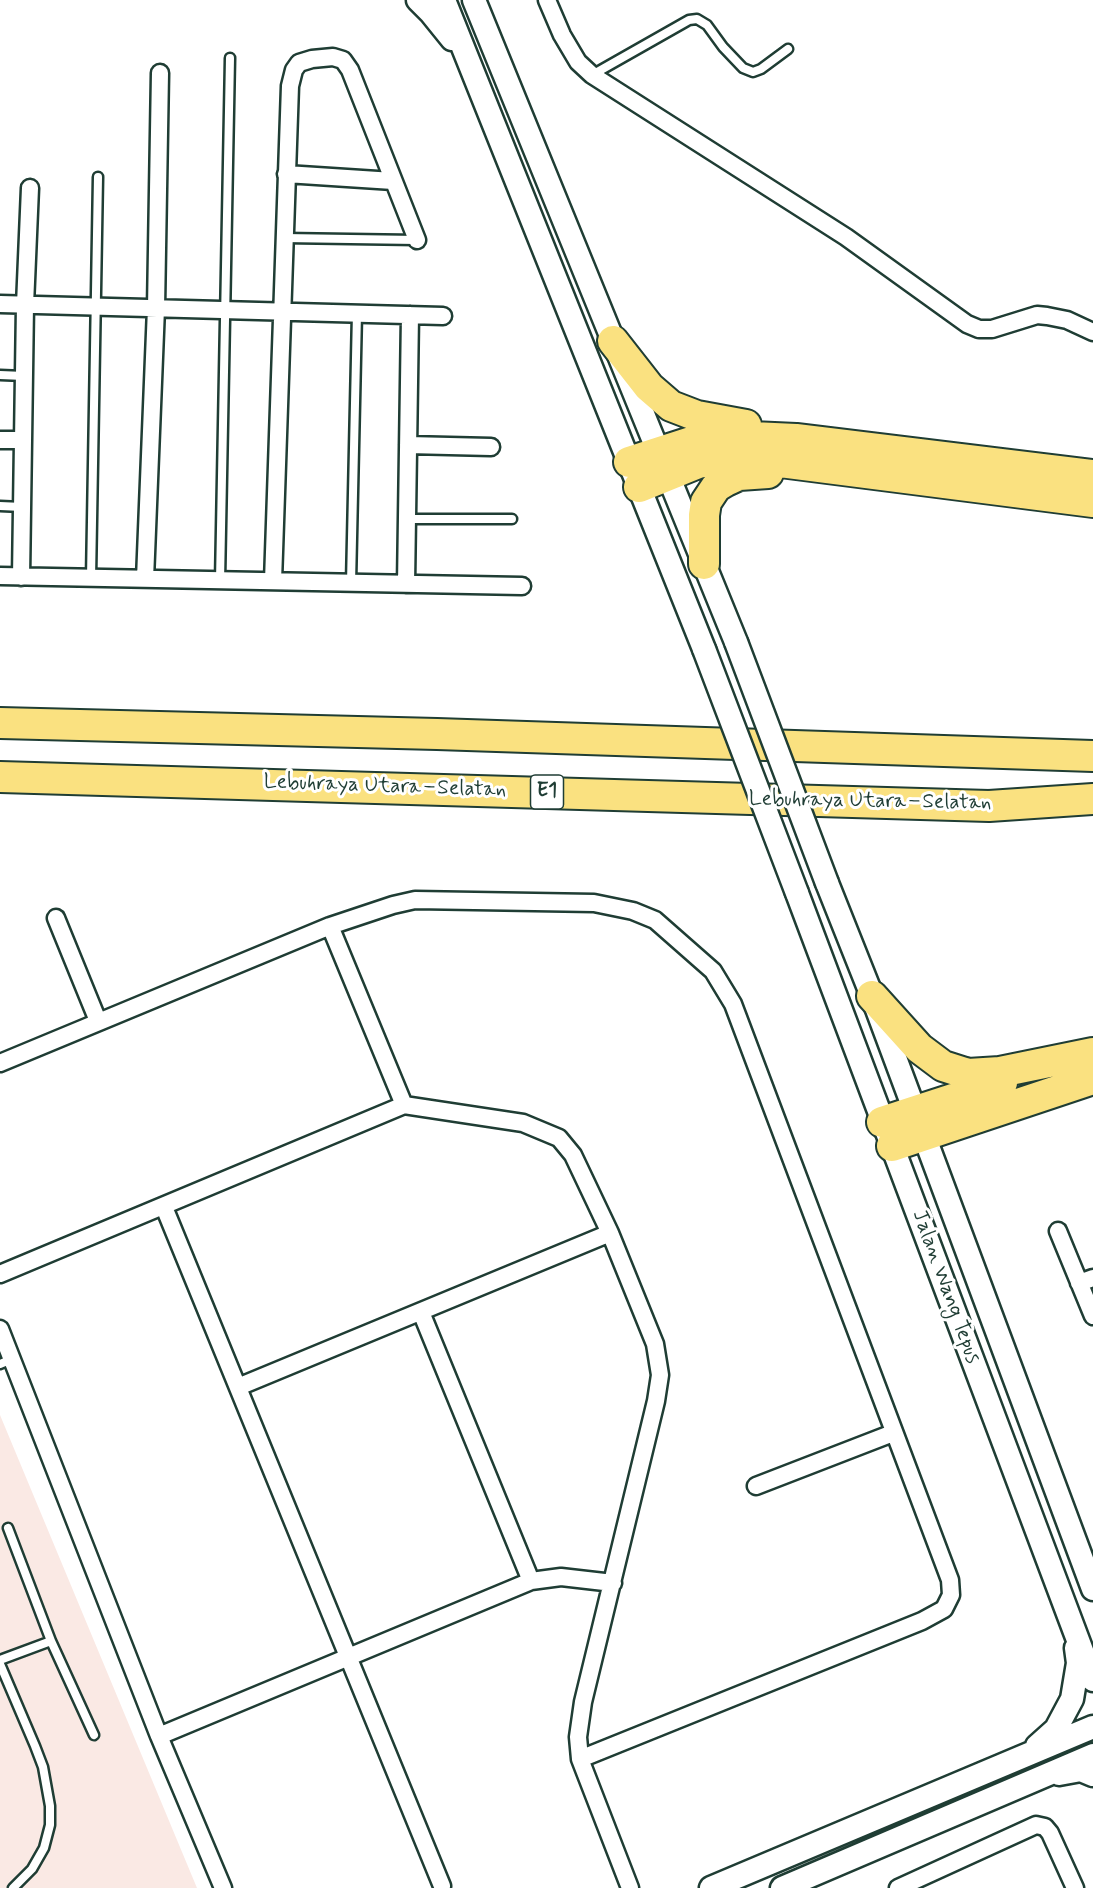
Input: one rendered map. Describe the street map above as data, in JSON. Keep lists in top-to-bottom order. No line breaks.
{"streets":{"highway":["Lebuhraya Utara–Selatan","E1"],"main road":["Jalan Wang Tepus"]}}
